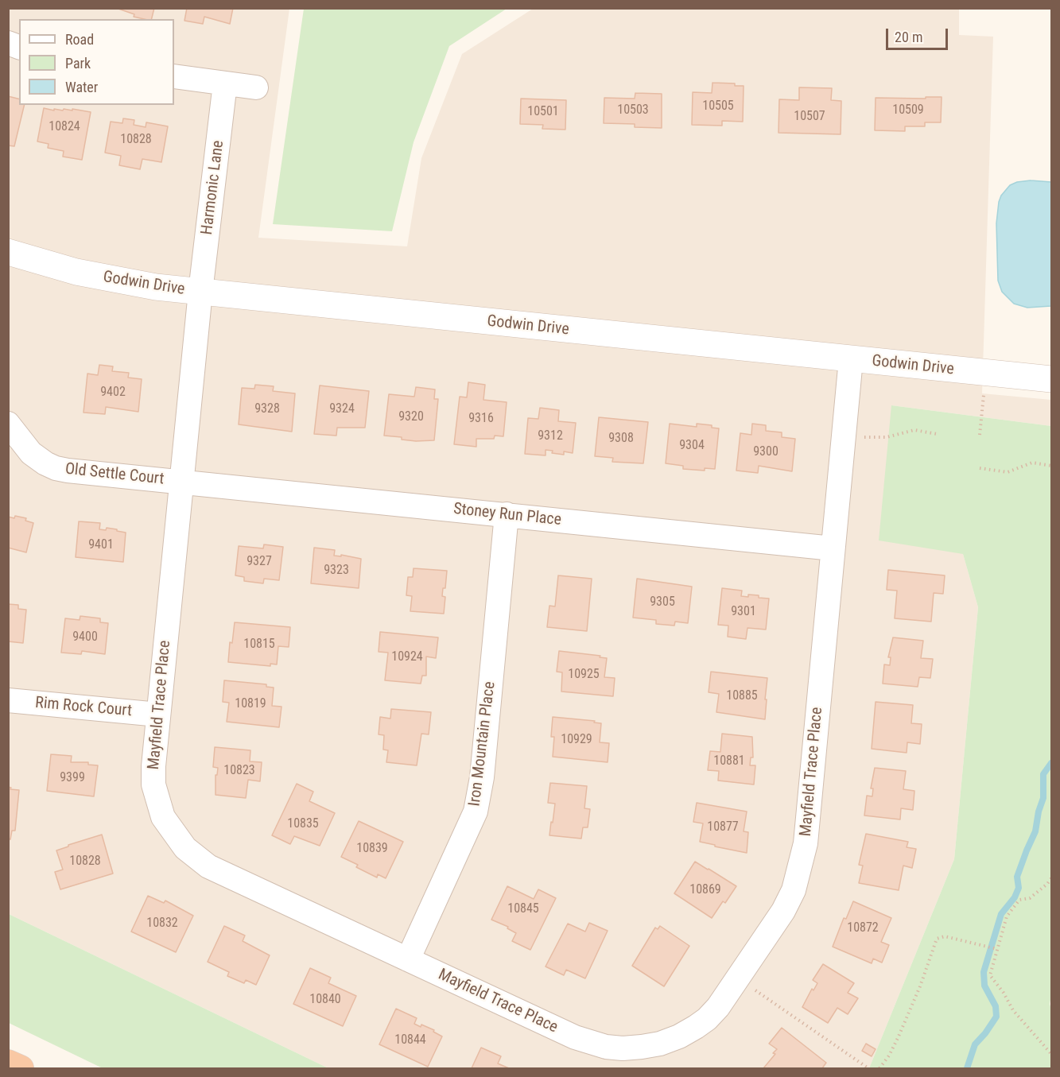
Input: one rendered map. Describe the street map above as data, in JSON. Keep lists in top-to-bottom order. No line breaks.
{"streets":{"street":["Harmonic Lane","Godwin Drive","Old Settle Court","Stoney Run Place","Mayfield Trace Place","Rim Rock Court","Iron Mountain Place"]},"crossings":[["Harmonic Lane","Godwin Drive"],["Harmonic Lane","Mayfield Trace Place"],["Godwin Drive","Mayfield Trace Place"],["Old Settle Court","Stoney Run Place"],["Old Settle Court","Mayfield Trace Place"],["Stoney Run Place","Mayfield Trace Place"],["Stoney Run Place","Iron Mountain Place"],["Mayfield Trace Place","Rim Rock Court"],["Mayfield Trace Place","Iron Mountain Place"]],"house_numbers":["10505","10503","10509","10501","10507","10824","10828","9402","9328","9324","9320","9316","9312","9308","9304","9300","9401","9327","9323","9305","9301","9400","10815","10924","10925","10885","10819","10929","10881","10823","9399","10835","10877","10839","10828","10869","10845","10832","10872","10840","10844"],"legend":["Road","Park","Water"],"scale_bar":"20 m"}
